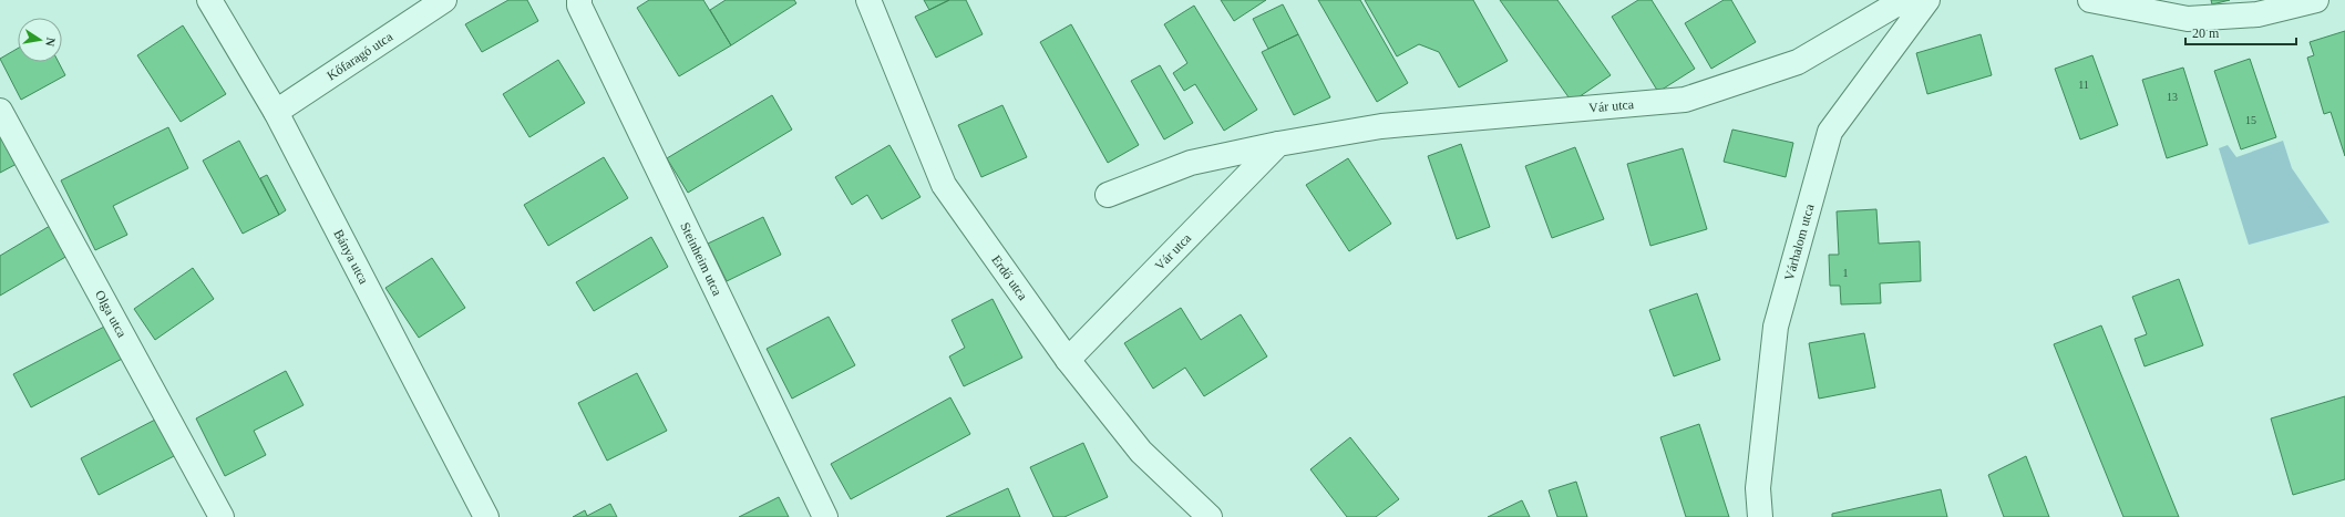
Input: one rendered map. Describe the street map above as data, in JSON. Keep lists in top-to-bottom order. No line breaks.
{"streets":{"street":["Kőfaragó utca","Vár utca","Várhalom utca","Bánya utca","Steinheim utca","Erdő utca","Olga utca"]},"crossings":[["Kőfaragó utca","Bánya utca"],["Vár utca","Várhalom utca"],["Vár utca","Erdő utca"]],"house_numbers":["11","13","15","1"],"scale_bar":"20 m","north":"right"}
